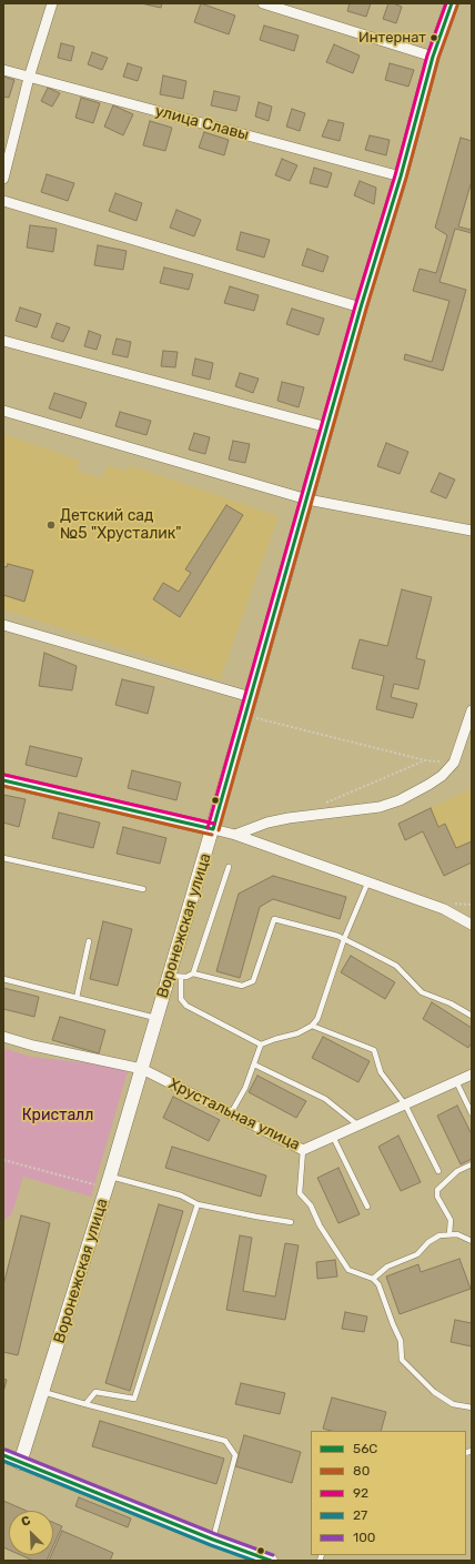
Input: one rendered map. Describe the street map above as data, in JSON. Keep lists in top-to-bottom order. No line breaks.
{"streets":{"street":["улица Славы","Воронежская улица","Хрустальная улица"]},"crossings":[["улица Славы","Воронежская улица"],["Воронежская улица","Хрустальная улица"]],"parks":["Кристалл"],"places":["Интернат","Детский сад №5 \"Хрусталик\""],"lines":["transit line 56С","transit line 92","transit line 80","transit line 100","transit line 27"],"legend":["56С","80","92","27","100"],"north":"top left"}
